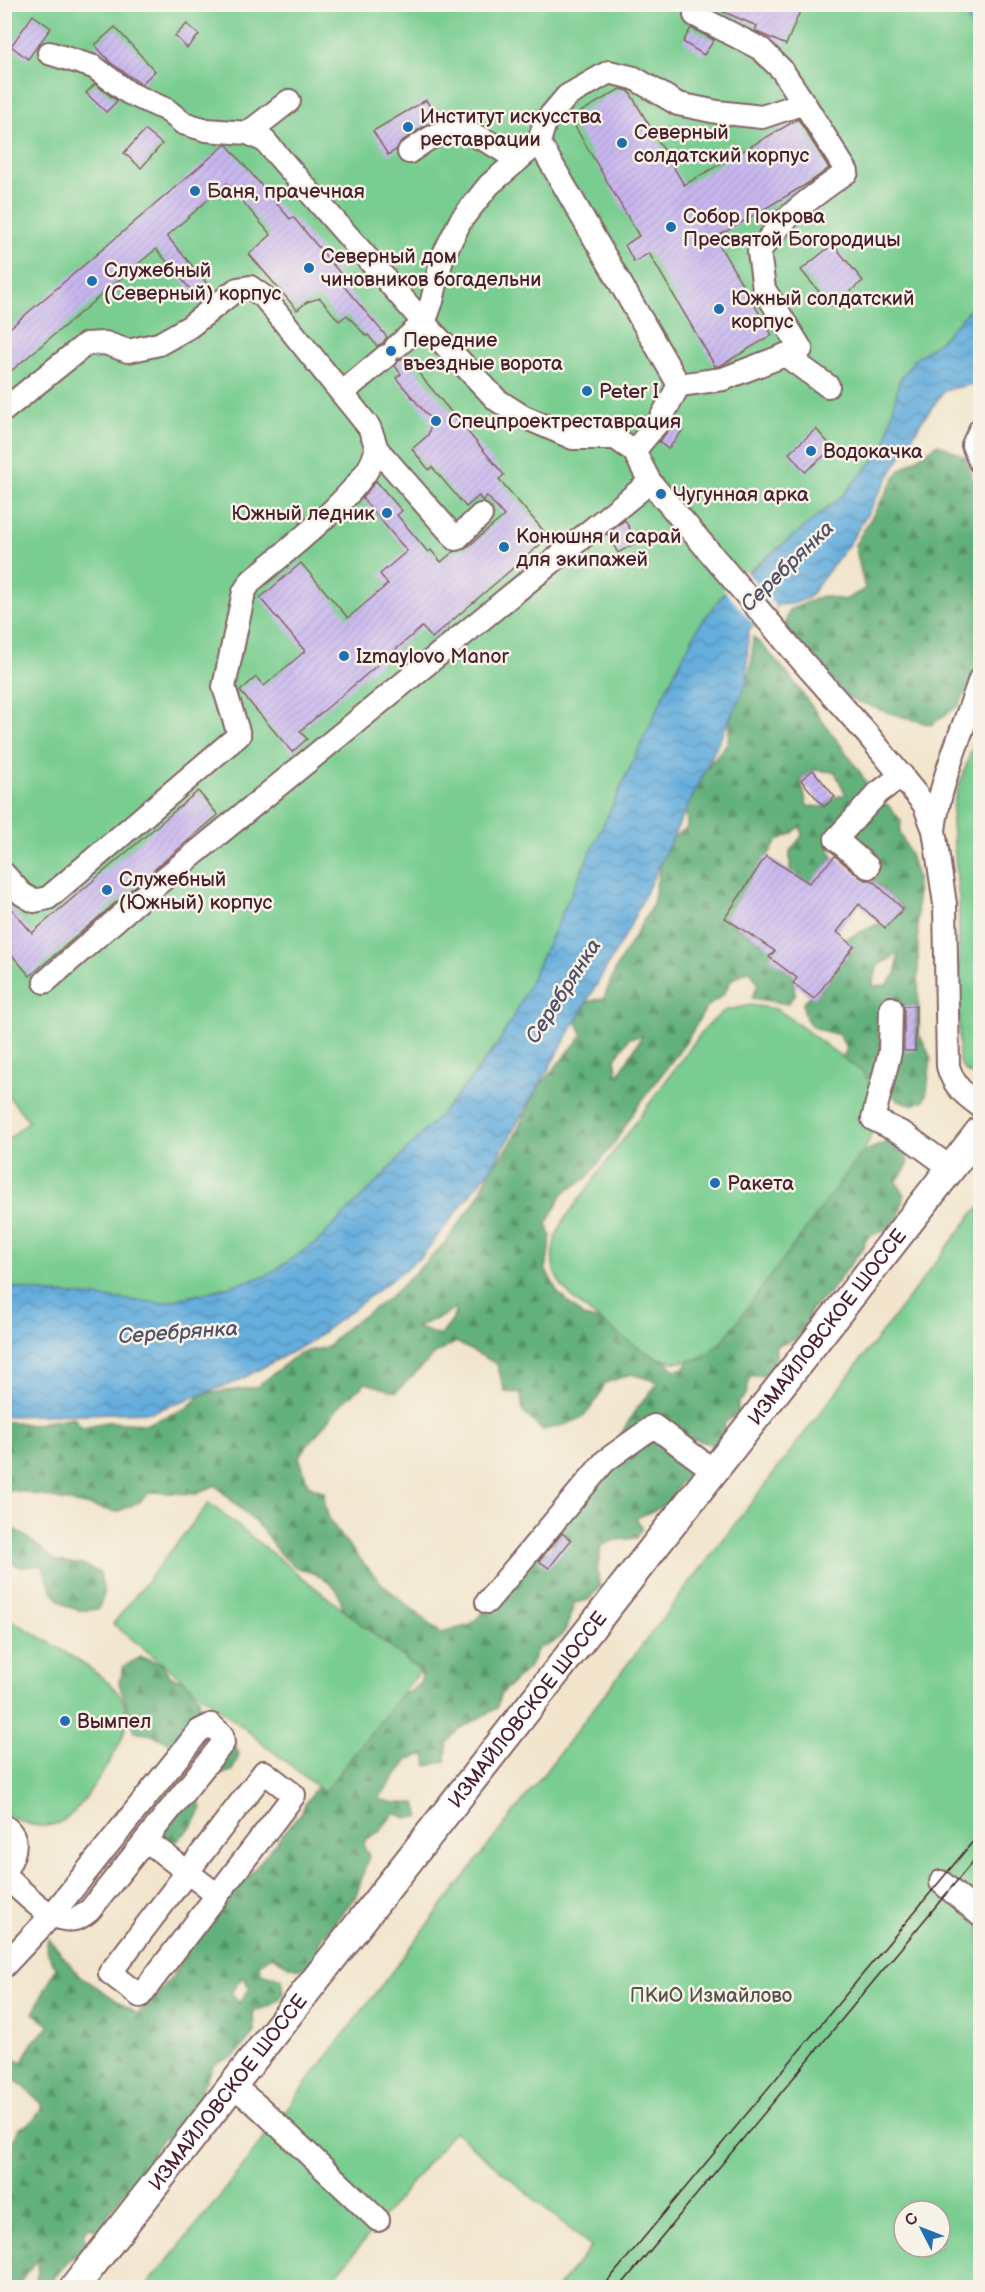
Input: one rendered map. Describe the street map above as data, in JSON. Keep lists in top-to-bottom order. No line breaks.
{"streets":{"main road":["ИЗМАЙЛОВСКОЕ ШОССЕ"]},"water":["Серебрянка"],"parks":["ПКиО Измайлово"],"places":["Институт искусства реставрации","Северный солдатский корпус","Баня, прачечная","Собор Покрова Пресвятой Богородицы","Северный дом чиновников богадельни","Служебный (Северный) корпус","Южный солдатский корпус","Передние въездные ворота","Peter I","Спецпроектреставрация","Водокачка","Чугунная арка","Южный ледник","Конюшня и сарай для экипажей","Izmaylovo Manor","Служебный (Южный) корпус","Ракета","Вымпел"],"north":"top left"}
